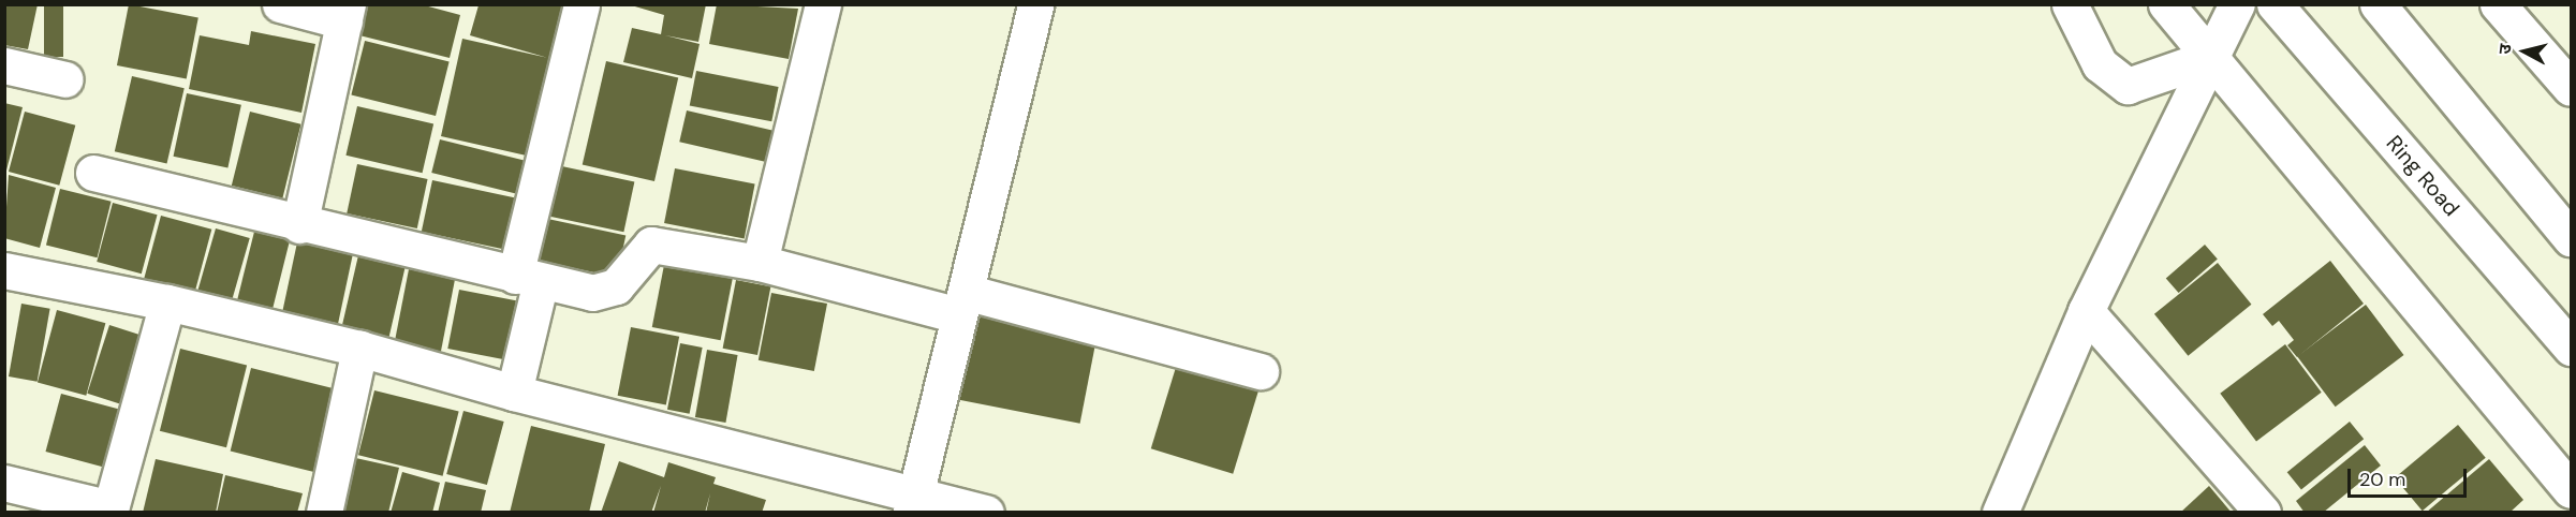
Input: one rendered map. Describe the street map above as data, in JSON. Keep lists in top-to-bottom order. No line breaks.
{"streets":{"street":["Ring Road"]},"scale_bar":"20 m","north":"left"}
